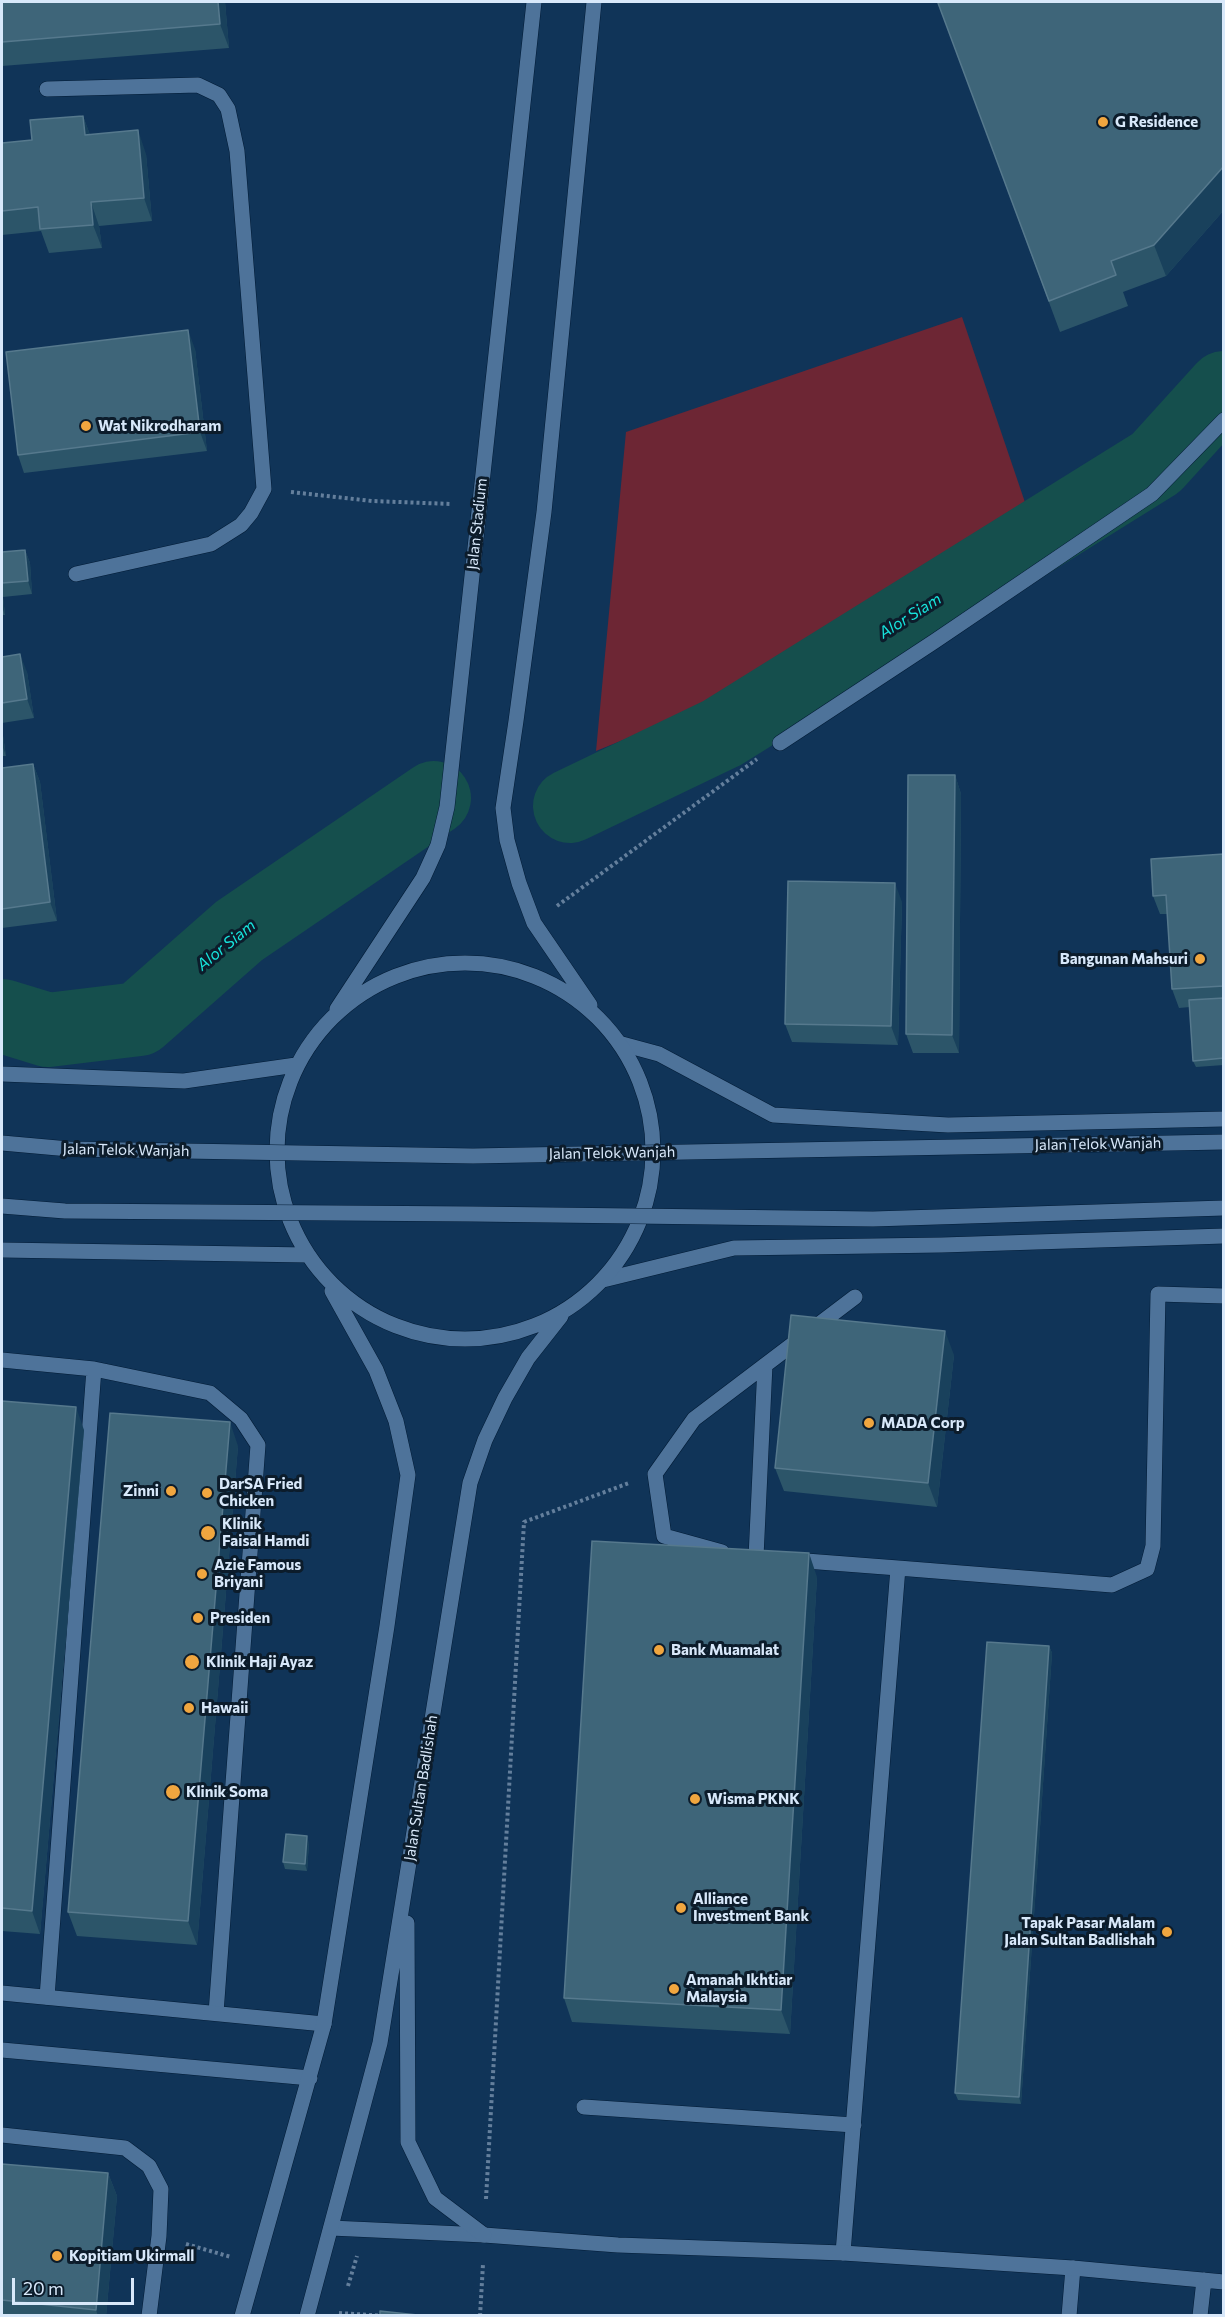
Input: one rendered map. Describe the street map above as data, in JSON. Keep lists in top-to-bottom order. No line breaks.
{"streets":{"main road":["Jalan Stadium","Jalan Telok Wanjah","Jalan Sultan Badlishah"]},"water":["Alor Siam"],"places":["G Residence","Wat Nikrodharam","Bangunan Mahsuri","MADA Corp","Zinni","DarSA Fried Chicken","Klinik Faisal Hamdi","Azie Famous Briyani","Presiden","Bank Muamalat","Klinik Haji Ayaz","Hawaii","Klinik Soma","Wisma PKNK","Alliance Investment Bank","Tapak Pasar Malam Jalan Sultan Badlishah","Amanah Ikhtiar Malaysia","Kopitiam Ukirmall"],"scale_bar":"20 m"}
